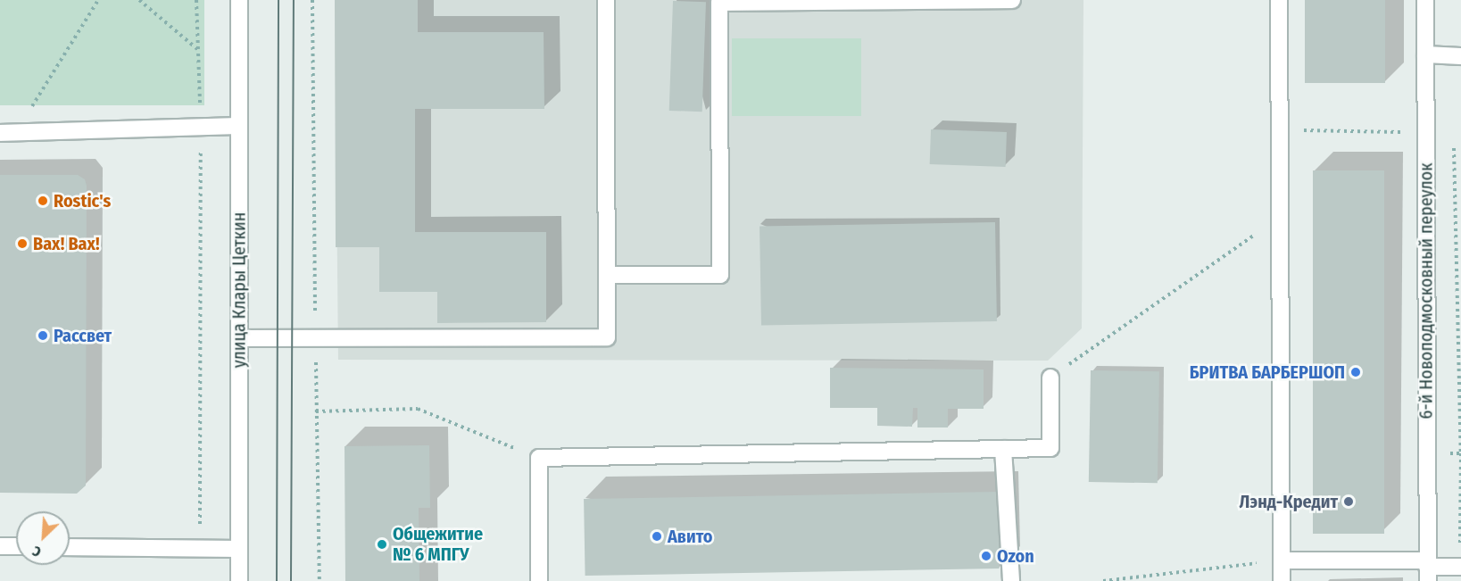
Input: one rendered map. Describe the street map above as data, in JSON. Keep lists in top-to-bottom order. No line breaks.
{"streets":{"street":["улица Клары Цеткин","6-й Новоподмосковный переулок"]},"places":["Rostic's","Вах! Вах!","Рассвет","БРИТВА БАРБЕРШОП","Лэнд-Кредит","Авито","Общежитие № 6 МПГУ","Ozon"],"north":"bottom left"}
